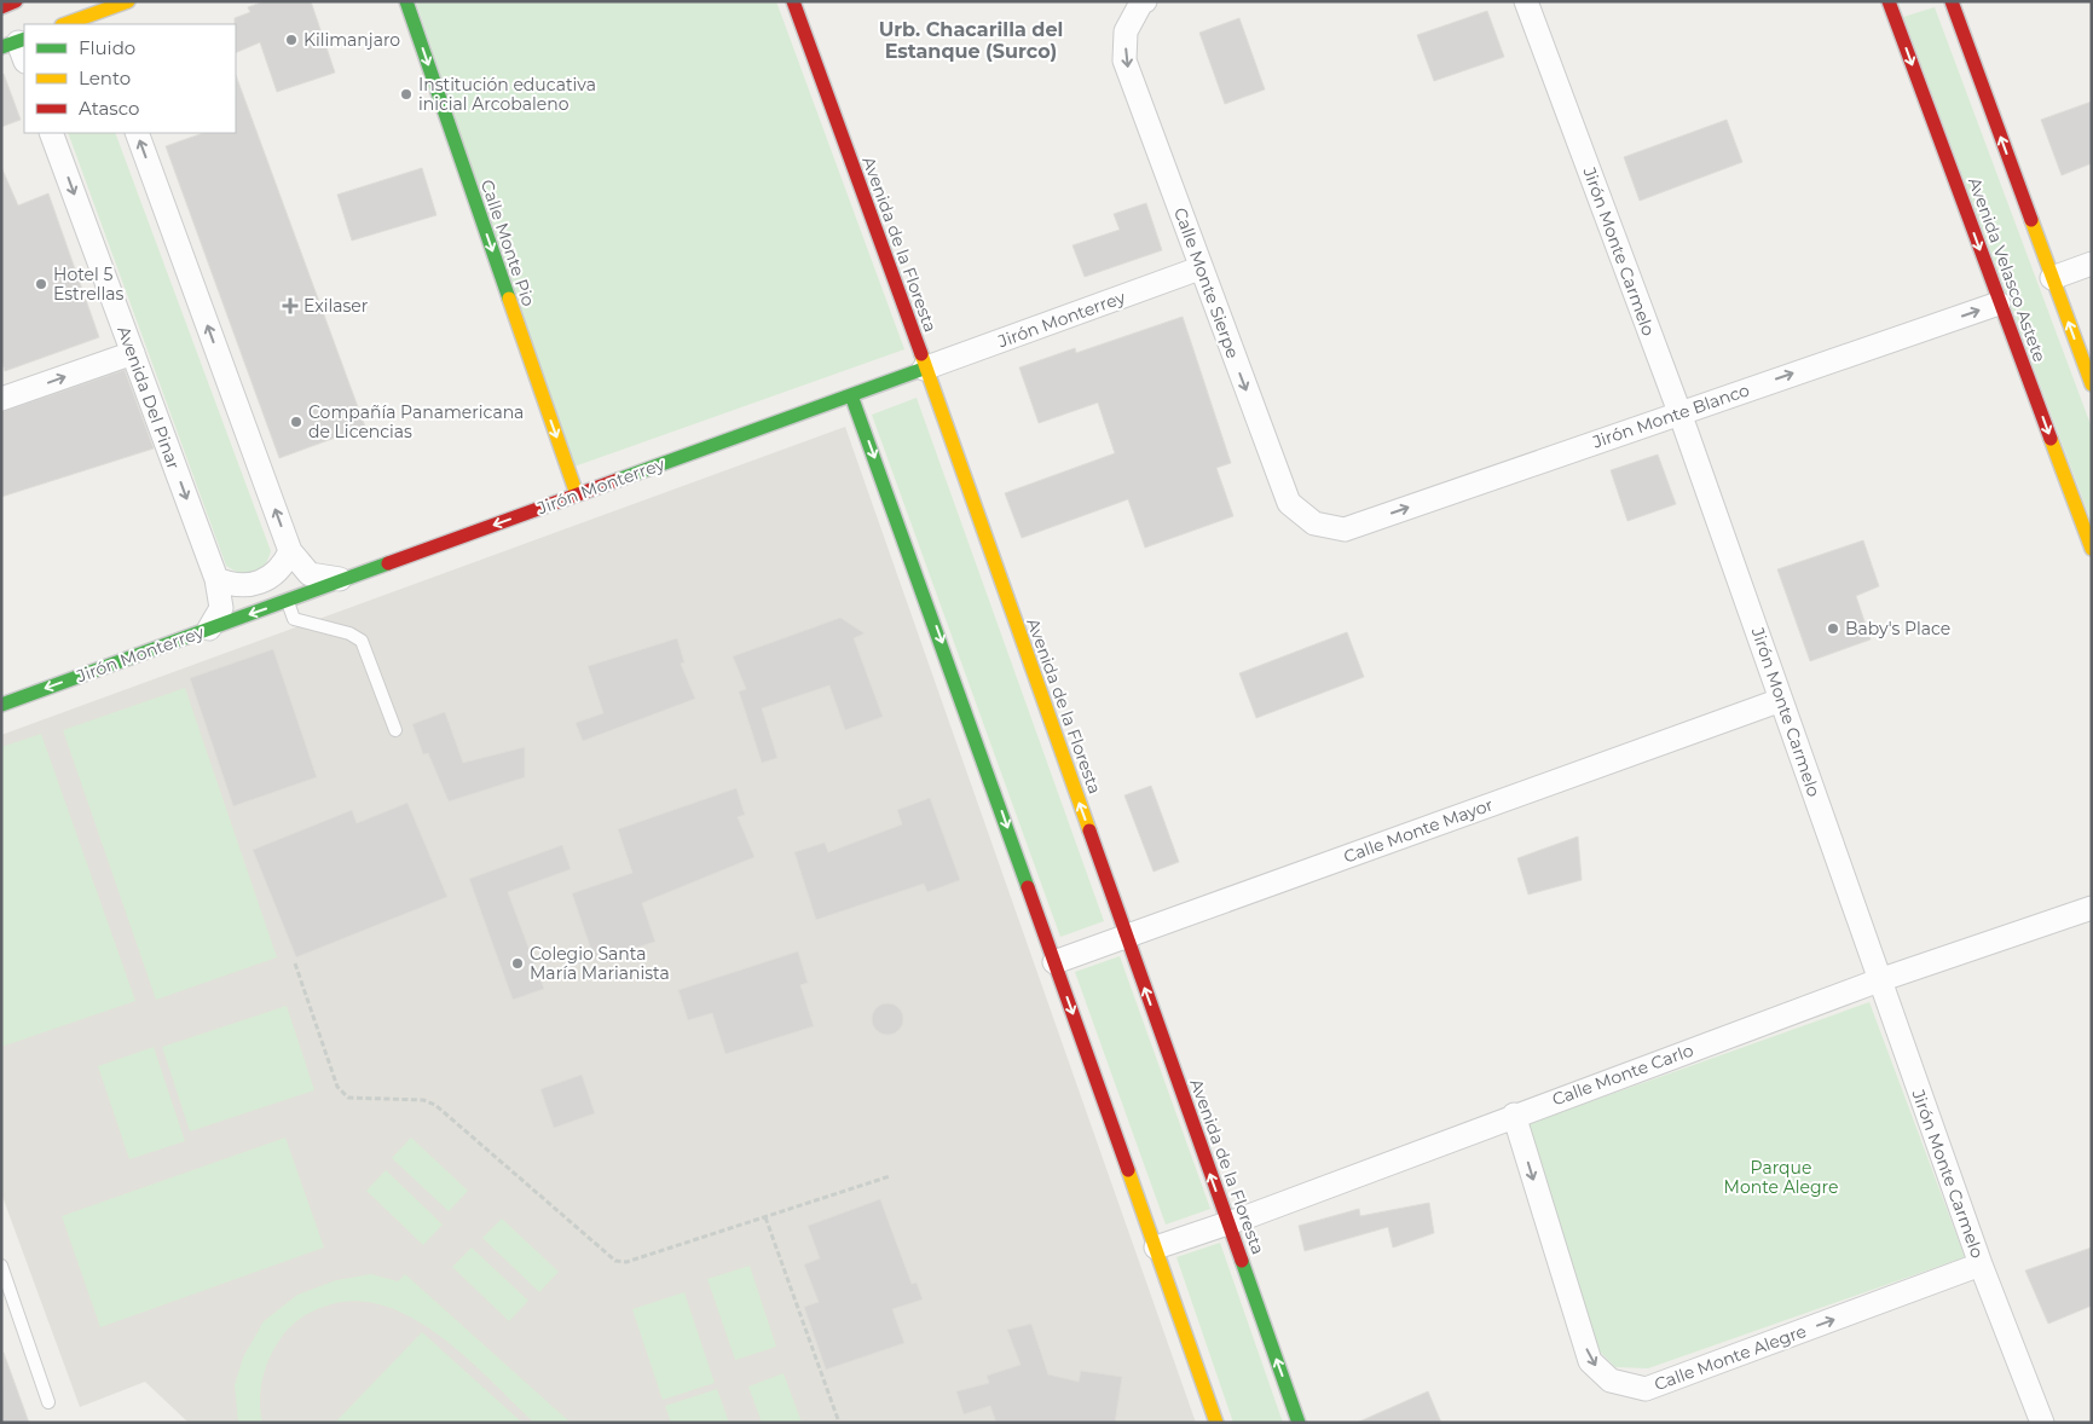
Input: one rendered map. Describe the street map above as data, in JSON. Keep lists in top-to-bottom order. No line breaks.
{"streets":{"street":["Calle Monte Pio","Avenida de la Floresta","Jirón Monte Carmelo","Avenida Velasco Astete","Calle Monte Sierpe","Jirón Monterrey","Avenida Del Pinar","Jirón Monte Blanco","Calle Monte Mayor","Calle Monte Carlo","Calle Monte Alegre"]},"crossings":[["Calle Monte Pio","Jirón Monterrey"],["Avenida de la Floresta","Jirón Monterrey"],["Avenida de la Floresta","Calle Monte Mayor"],["Avenida de la Floresta","Calle Monte Carlo"],["Jirón Monte Carmelo","Jirón Monte Blanco"],["Jirón Monte Carmelo","Calle Monte Mayor"],["Jirón Monte Carmelo","Calle Monte Carlo"],["Jirón Monte Carmelo","Calle Monte Alegre"],["Avenida Velasco Astete","Jirón Monte Blanco"],["Calle Monte Sierpe","Jirón Monterrey"],["Calle Monte Sierpe","Jirón Monte Blanco"],["Jirón Monterrey","Avenida Del Pinar"],["Calle Monte Carlo","Calle Monte Alegre"]],"one_way":["Calle Monte Pio","Calle Monte Sierpe","Jirón Monterrey","Jirón Monte Blanco"],"districts":["Urb. Chacarilla del Estanque (Surco)"],"parks":["Parque Monte Alegre"],"places":{"other":["Kilimanjaro","Institución educativa inicial Arcobaleno","Hotel 5 Estrellas","Compañía Panamericana de Licencias","Baby's Place","Colegio Santa María Marianista"],"health":["Exilaser"]},"legend":["Fluido","Lento","Atasco"]}
